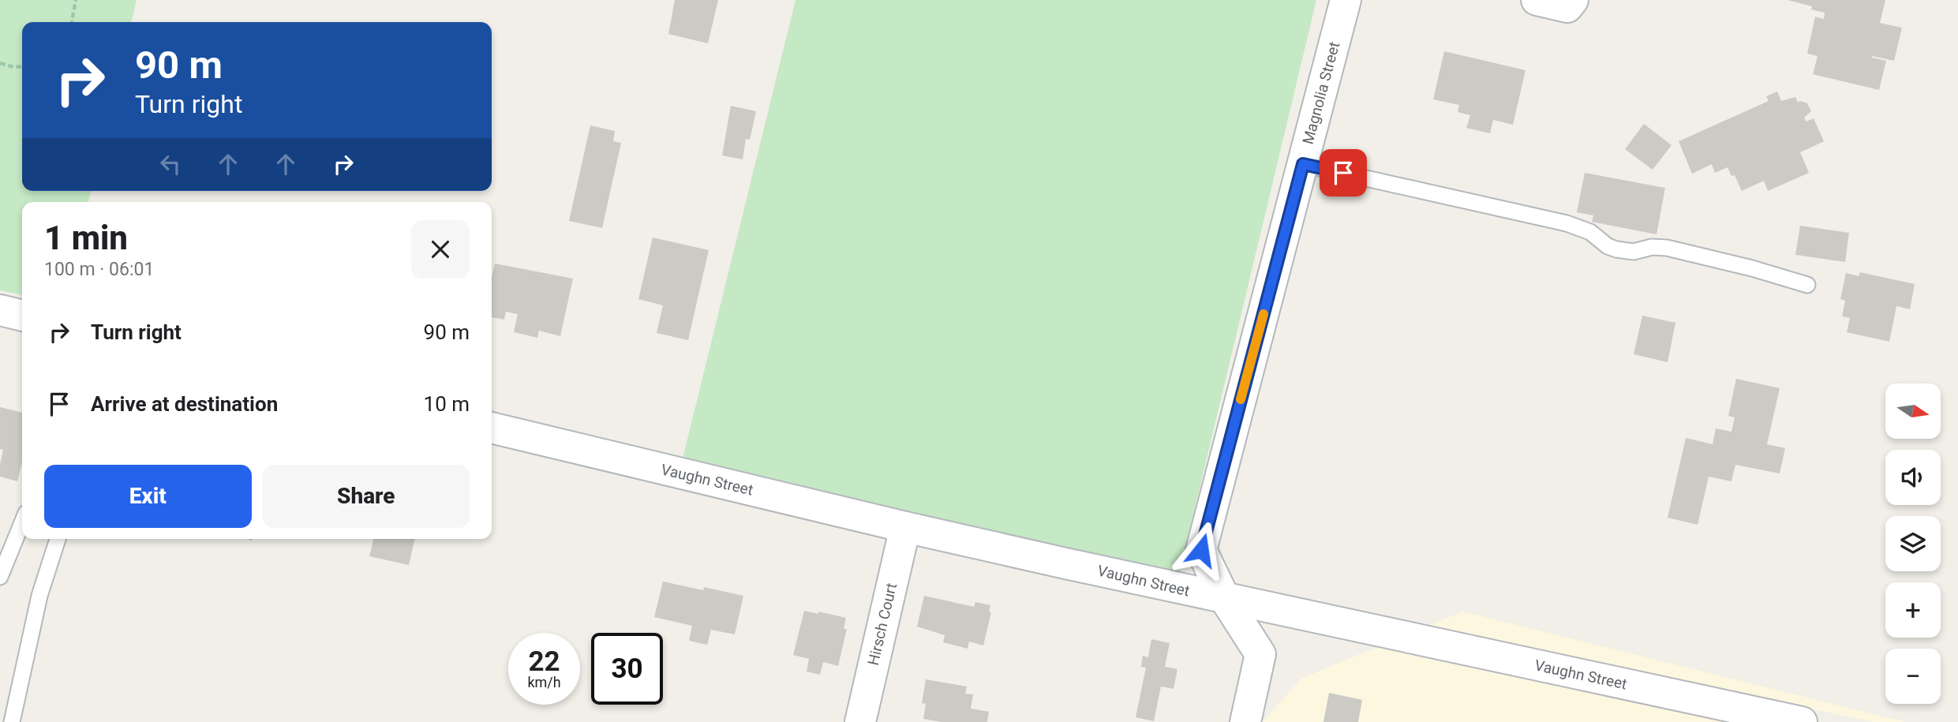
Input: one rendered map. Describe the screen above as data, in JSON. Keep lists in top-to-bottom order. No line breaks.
{"streets":{"street":["Magnolia Street","Vaughn Street","Hirsch Court"]},"crossings":[["Magnolia Street","Vaughn Street"],["Vaughn Street","Hirsch Court"]],"north":"right","page":{"turn":["90 m","Turn right"],"heading":["1 min","100 m · 06:01"],"list":[{"name":"Turn right","value":"90 m"},{"name":"Arrive at destination","value":"10 m"}],"map_buttons":["+","−"],"buttons":["Exit","Share"],"speed":"22 km/h","limit":"30"}}
